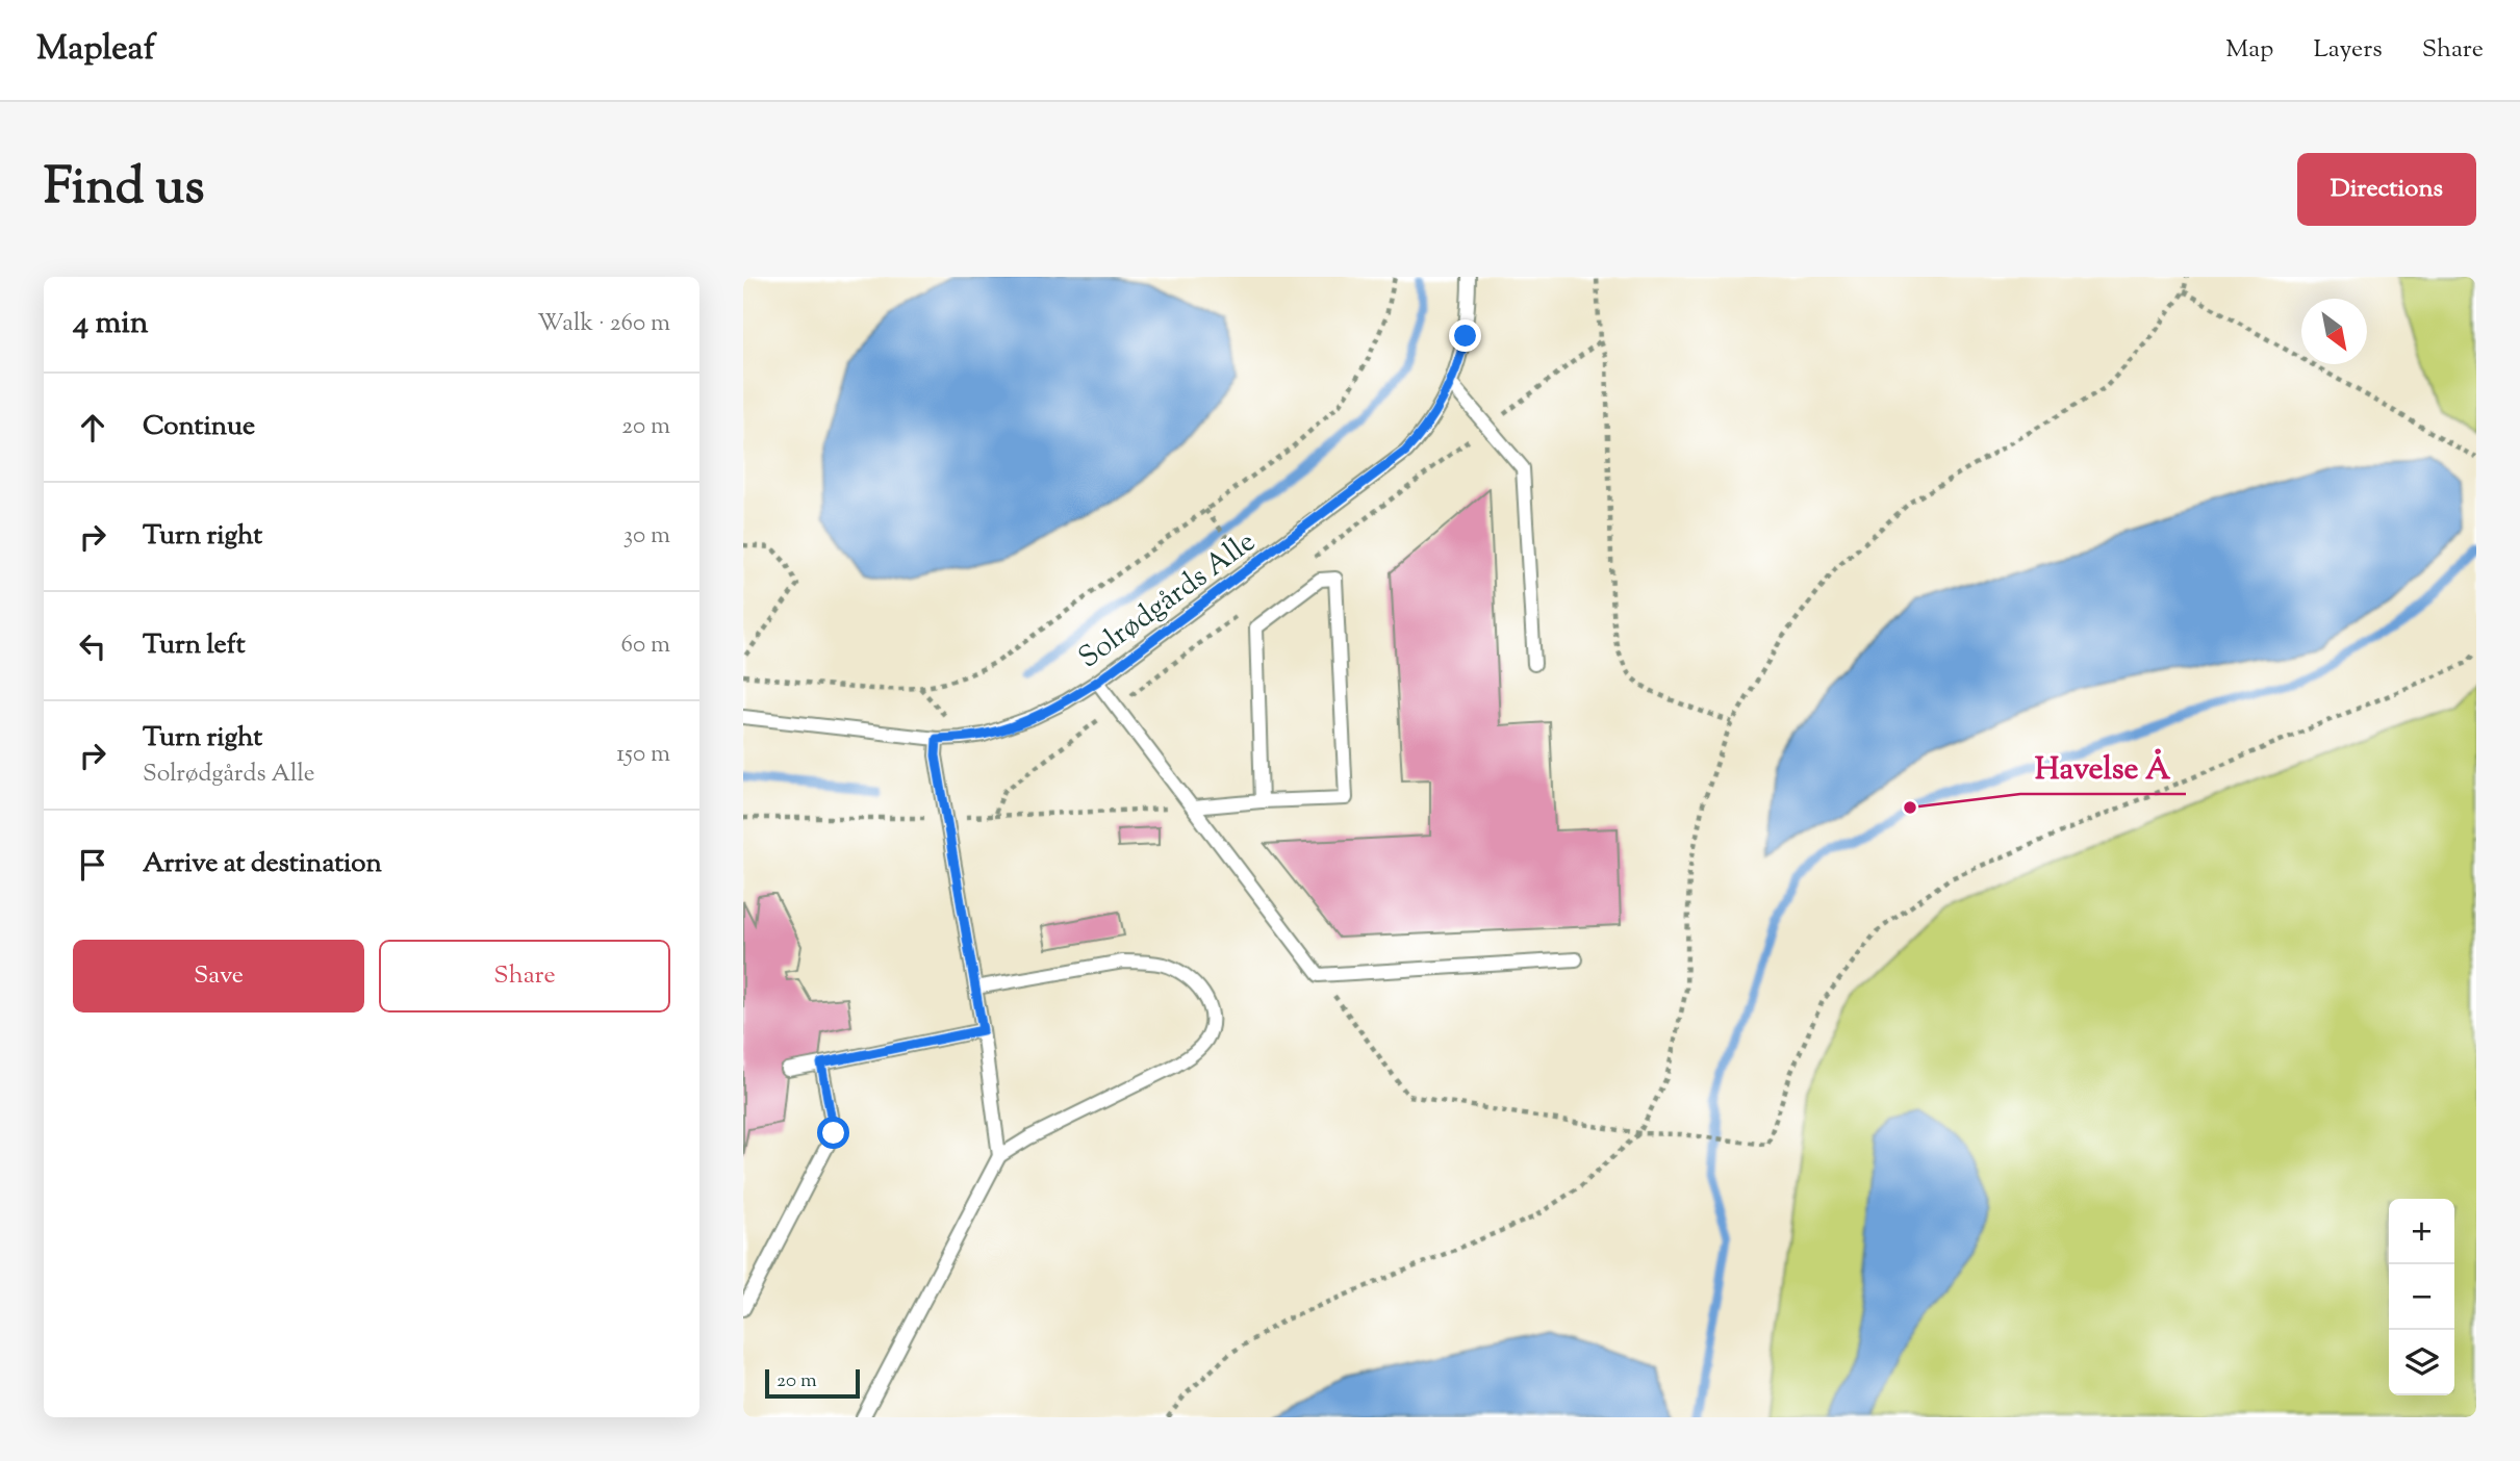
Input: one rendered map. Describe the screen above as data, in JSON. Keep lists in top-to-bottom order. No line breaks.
{"streets":{"lane":["Solrødgårds Alle"]},"places":["Havelse Å"],"scale_bar":"20 m","north":"bottom right","page":{"header":"Mapleaf","nav":["Map","Layers","Share"],"title":"Find us","buttons":["Directions",["Save","Share"]],"heading":["4 min","Walk · 260 m"],"list":[["Continue","20 m"],["Turn right","30 m"],["Turn left","60 m"],["Turn right","Solrødgårds Alle","150 m"],"Arrive at destination"],"map_buttons":["+","−"],"scale":"20 m"}}
